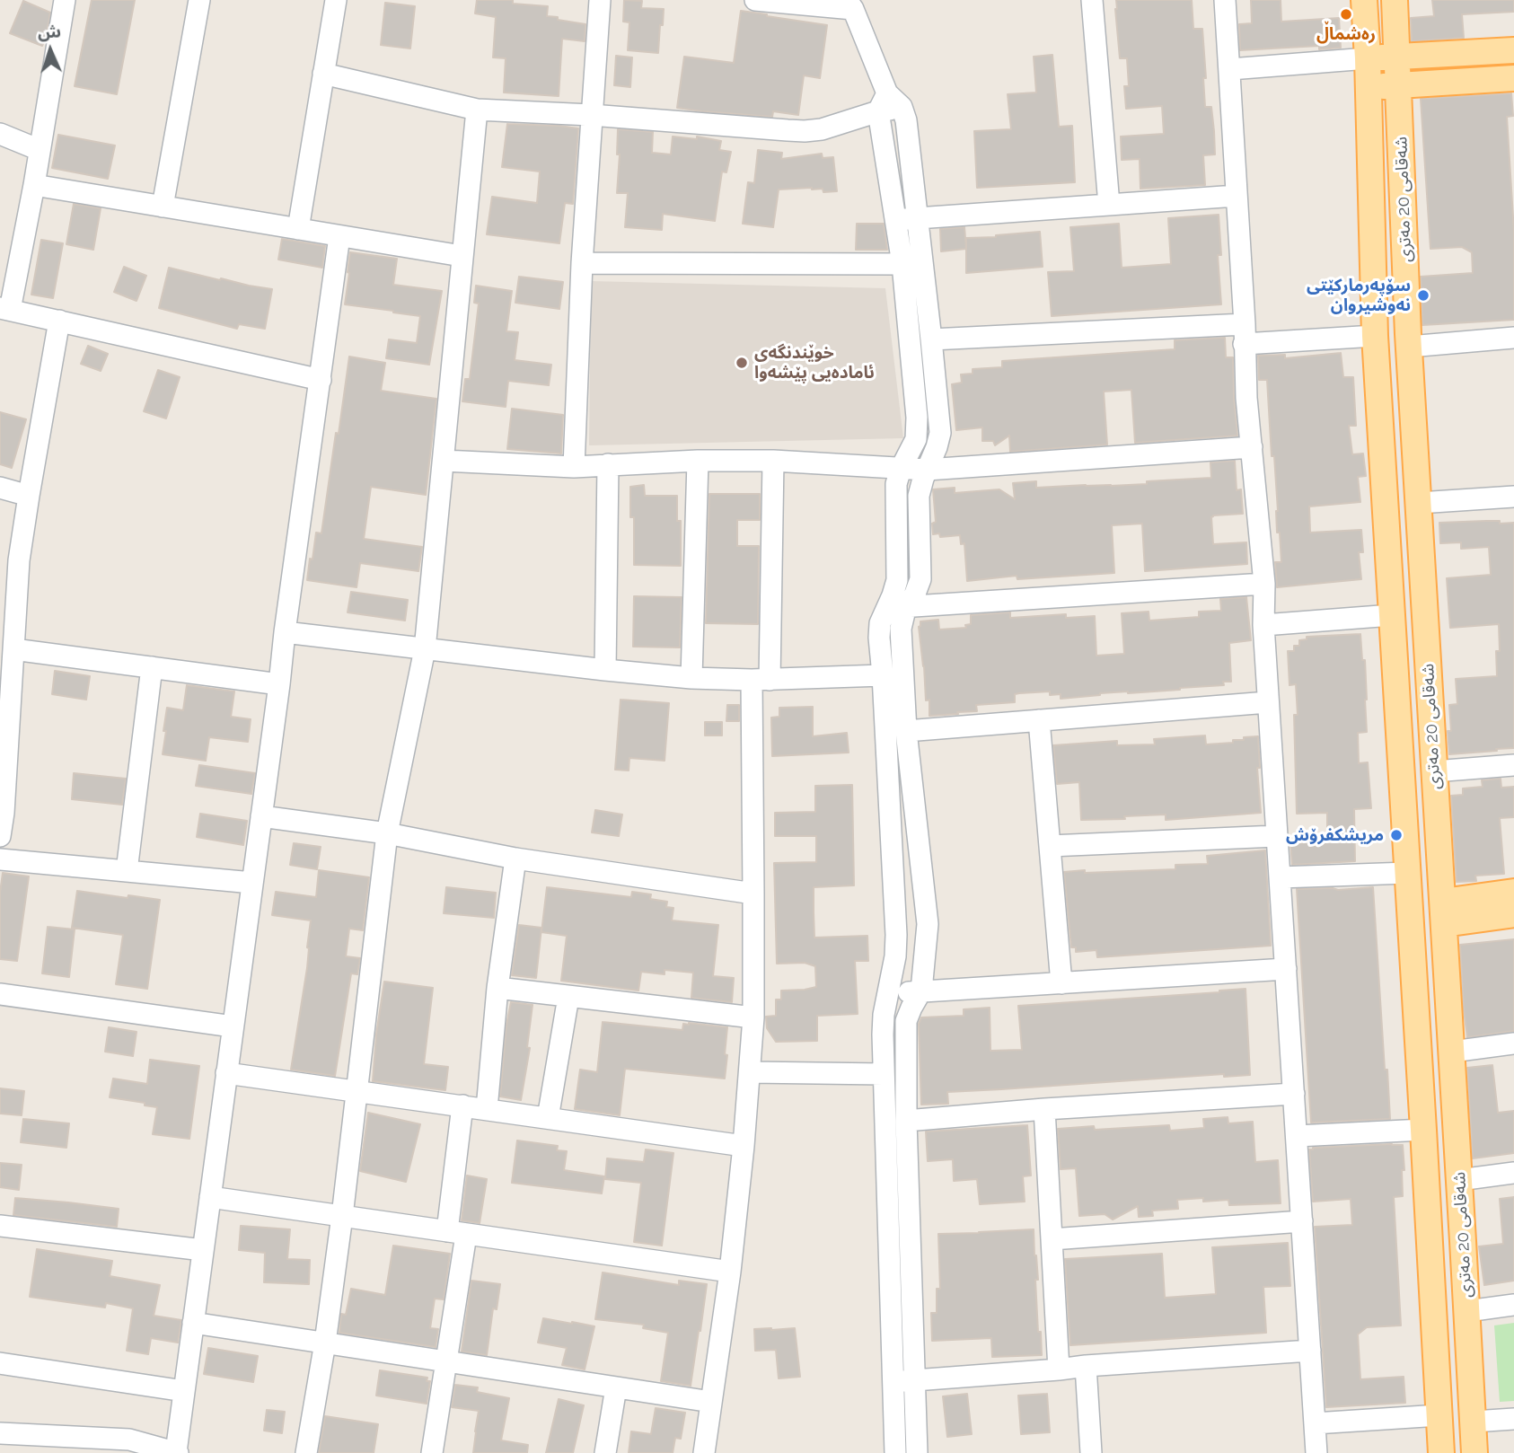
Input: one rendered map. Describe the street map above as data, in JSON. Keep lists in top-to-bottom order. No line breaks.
{"streets":{"main road":["شەقامی 20 مەتری"]},"places":["رەشماڵ","سۆپەرمارکێتی نەوشیروان","خوێندنگەی ئامادەیی پێشەوا","مریشکفرۆش"],"north":"top"}
